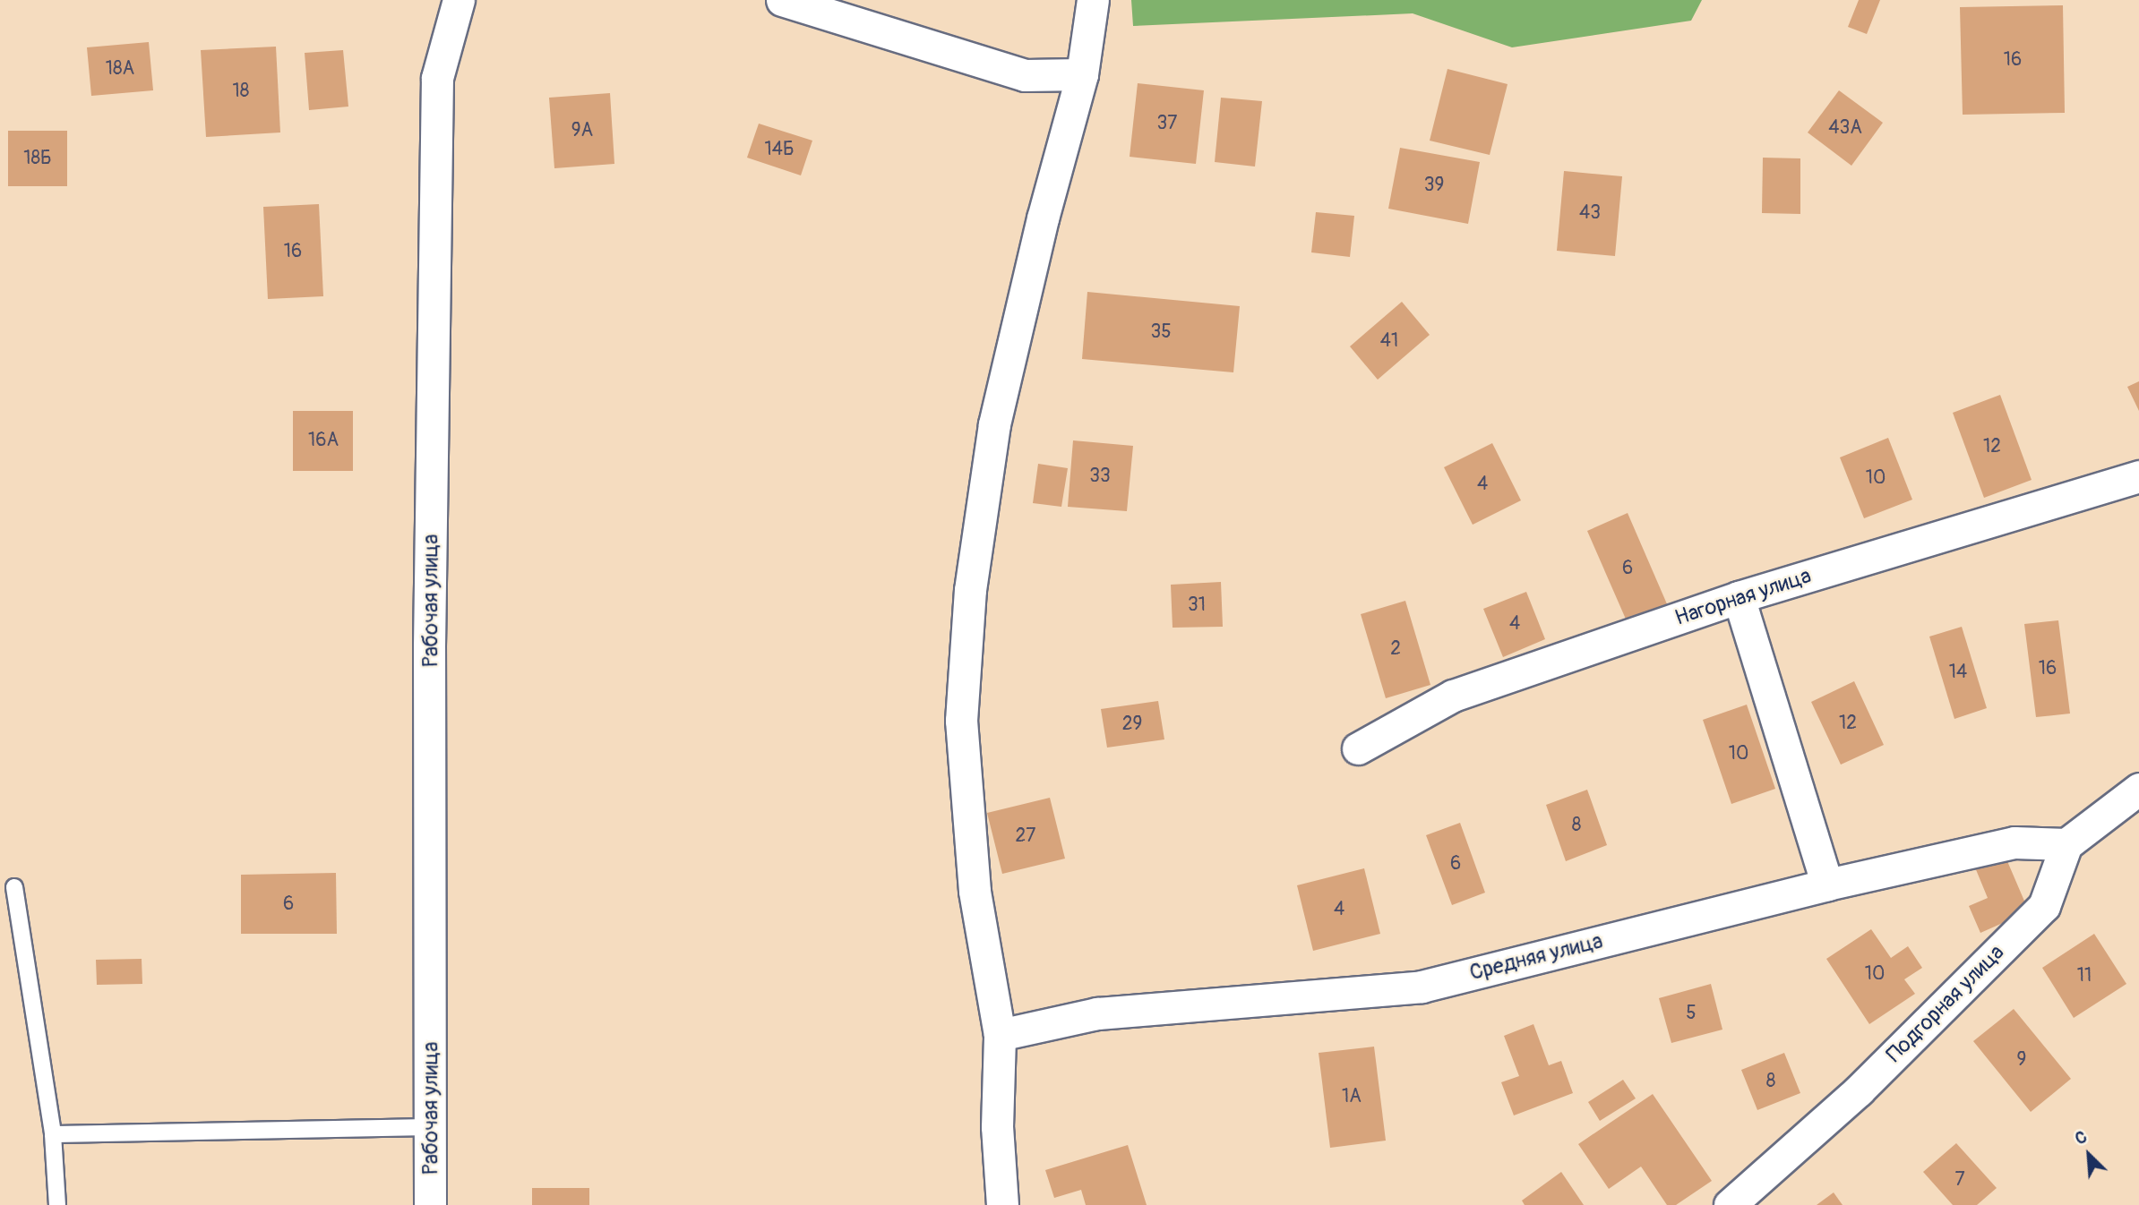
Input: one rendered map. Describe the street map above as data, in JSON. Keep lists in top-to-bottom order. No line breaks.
{"streets":{"street":["Нагорная улица","Рабочая улица","Средняя улица","Подгорная улица"]},"crossings":[["Средняя улица","Подгорная улица"]],"house_numbers":["16","18А","18","37","43А","9А","14Б","18Б","39","43","16","35","41","16А","12","33","10","4","6","31","4","2","16","14","12","29","10","8","27","6","6","4","10","11","5","9","8","1А","7"],"north":"top left"}
